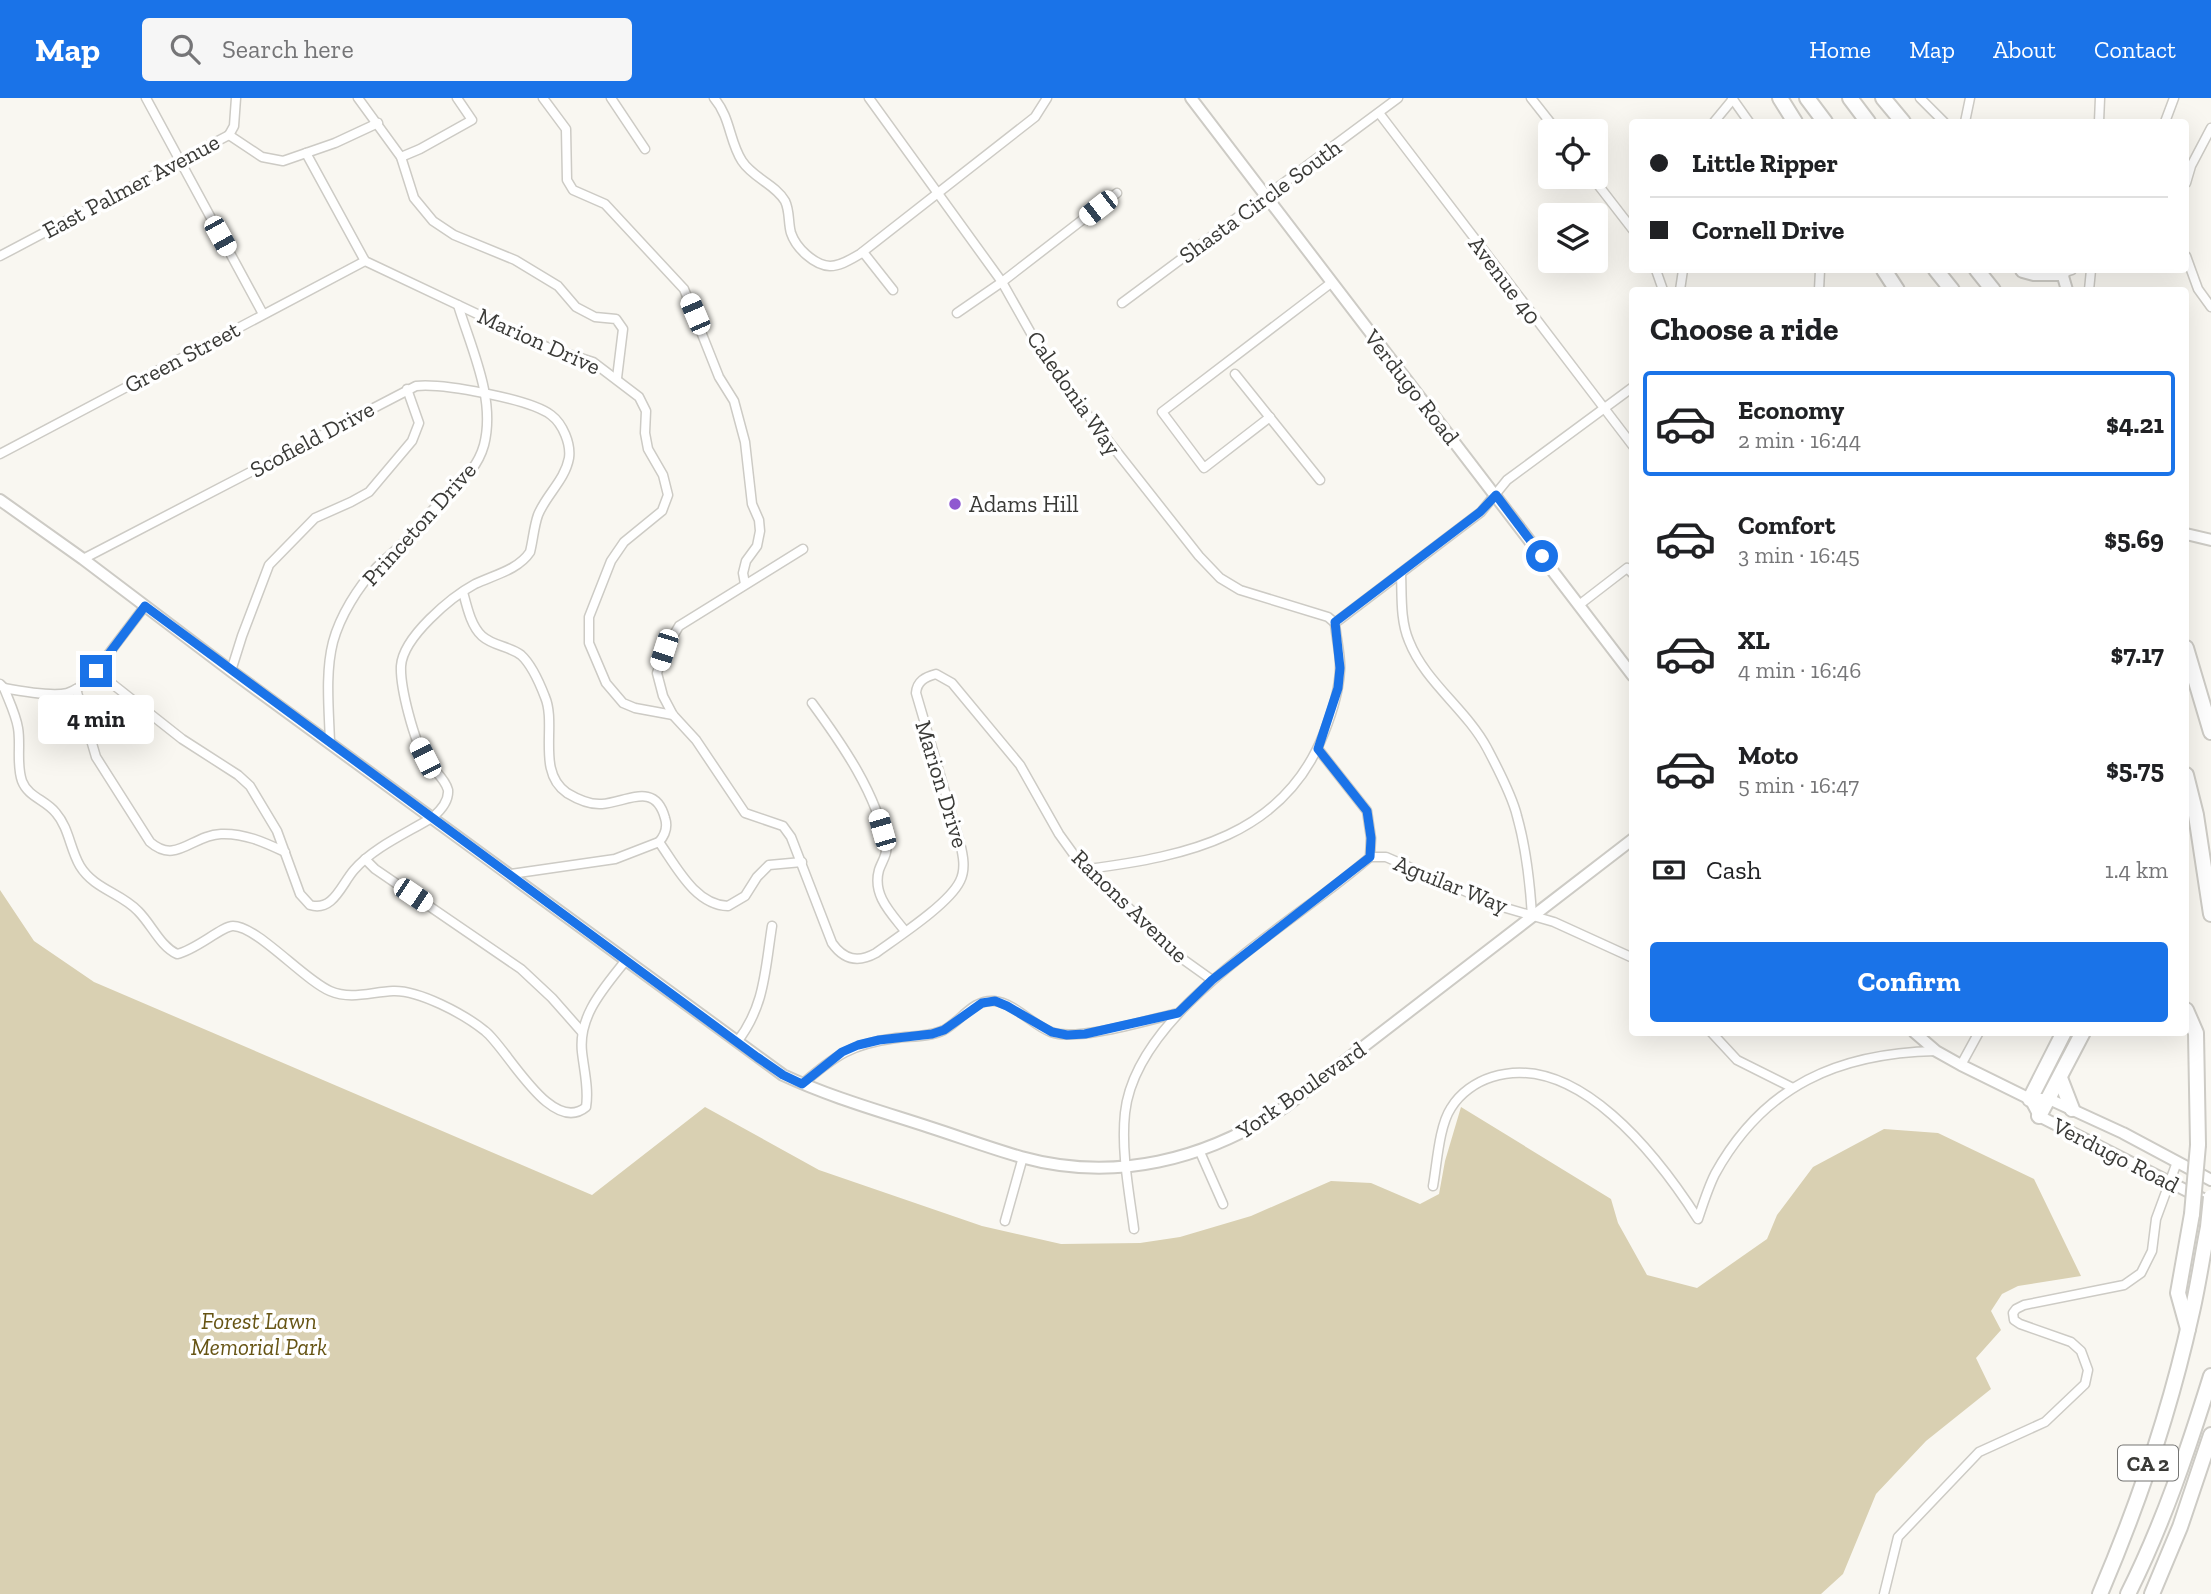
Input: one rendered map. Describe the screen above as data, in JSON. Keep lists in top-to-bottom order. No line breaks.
{"streets":{"highway":["CA 2"],"street":["East Palmer Avenue","Shasta Circle South","Avenue 40","Marion Drive","Green Street","Verdugo Road","Caledonia Way","Scofield Drive","Princeton Drive","Aguilar Way","Ranons Avenue","York Boulevard"]},"crossings":[["Shasta Circle South","Avenue 40"],["Shasta Circle South","Verdugo Road"],["Marion Drive","Green Street"],["Marion Drive","Princeton Drive"],["Marion Drive","Ranons Avenue"],["Scofield Drive","Princeton Drive"],["Scofield Drive","York Boulevard"],["Princeton Drive","York Boulevard"],["Aguilar Way","York Boulevard"],["Ranons Avenue","York Boulevard"]],"parks":["Forest Lawn Memorial Park"],"places":["Adams Hill"],"page":{"header":"Map","search":"Search here","nav":["Home","Map","About","Contact"],"banner":["Little Ripper","Cornell Drive"],"heading":"Choose a ride","list":[{"name":"Economy","note":"2 min · 16:44","value":"$4.21"},{"name":"Comfort","note":"3 min · 16:45","value":"$5.69"},{"name":"XL","note":"4 min · 16:46","value":"$7.17"},{"name":"Moto","note":"5 min · 16:47","value":"$5.75"}],"bubble":"4 min","pay":["Cash","1.4 km"],"buttons":"Confirm"}}
